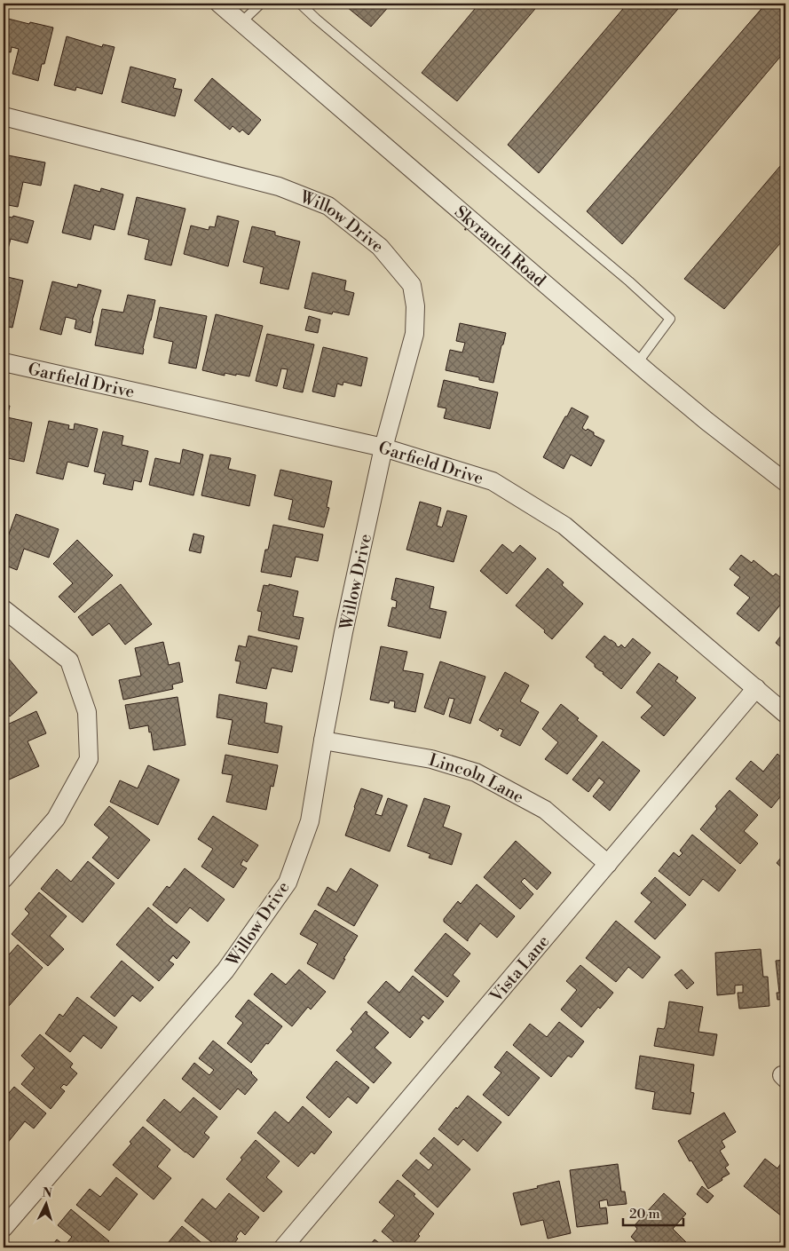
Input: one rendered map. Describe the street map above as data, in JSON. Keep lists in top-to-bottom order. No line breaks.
{"streets":{"street":["Willow Drive","Skyranch Road","Garfield Drive","Lincoln Lane","Vista Lane"]},"crossings":[["Willow Drive","Garfield Drive"],["Willow Drive","Lincoln Lane"],["Garfield Drive","Vista Lane"],["Lincoln Lane","Vista Lane"]],"scale_bar":"20 m","north":"top"}
